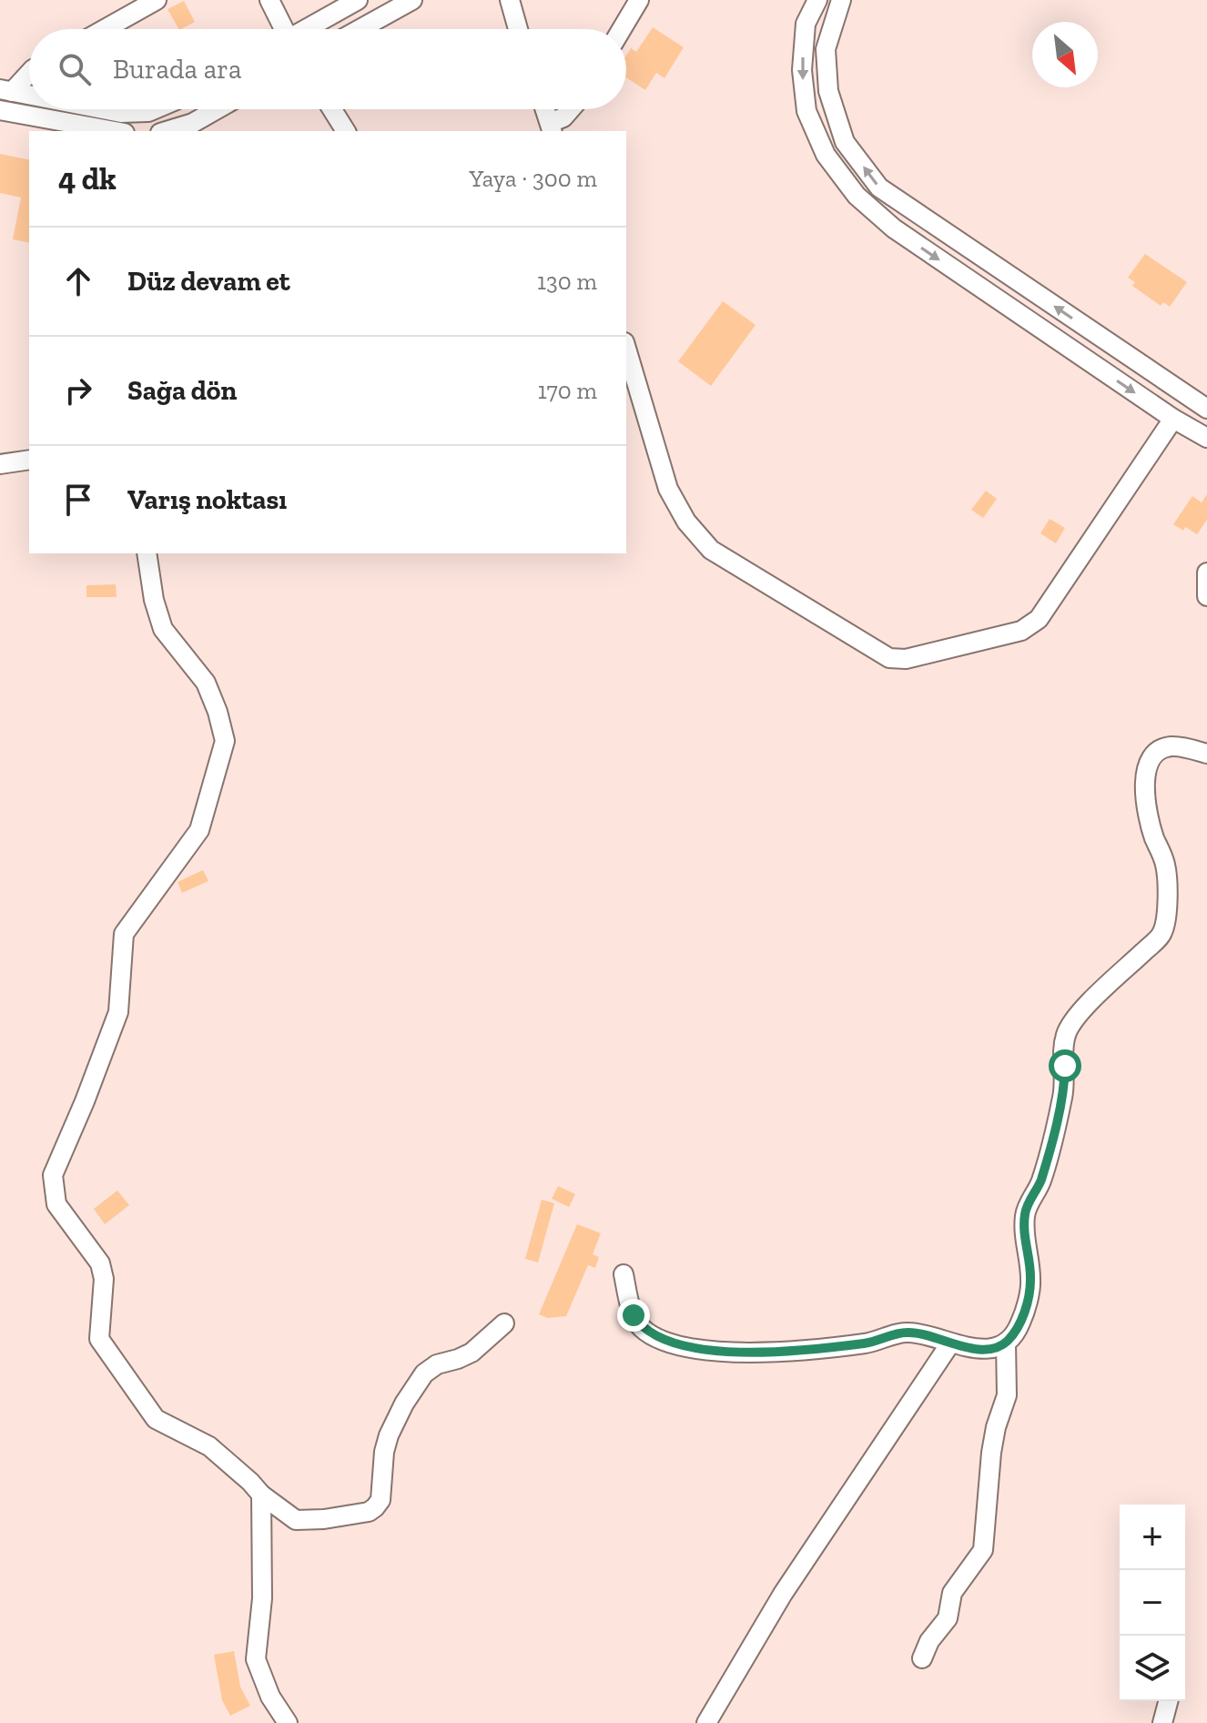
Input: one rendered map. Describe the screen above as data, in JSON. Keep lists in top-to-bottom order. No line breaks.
{"north":"bottom right","page":{"search":"Burada ara","heading":["4 dk","Yaya · 300 m"],"list":[["Düz devam et","130 m"],["Sağa dön","170 m"],"Varış noktası"],"map_buttons":["+","−"]}}
